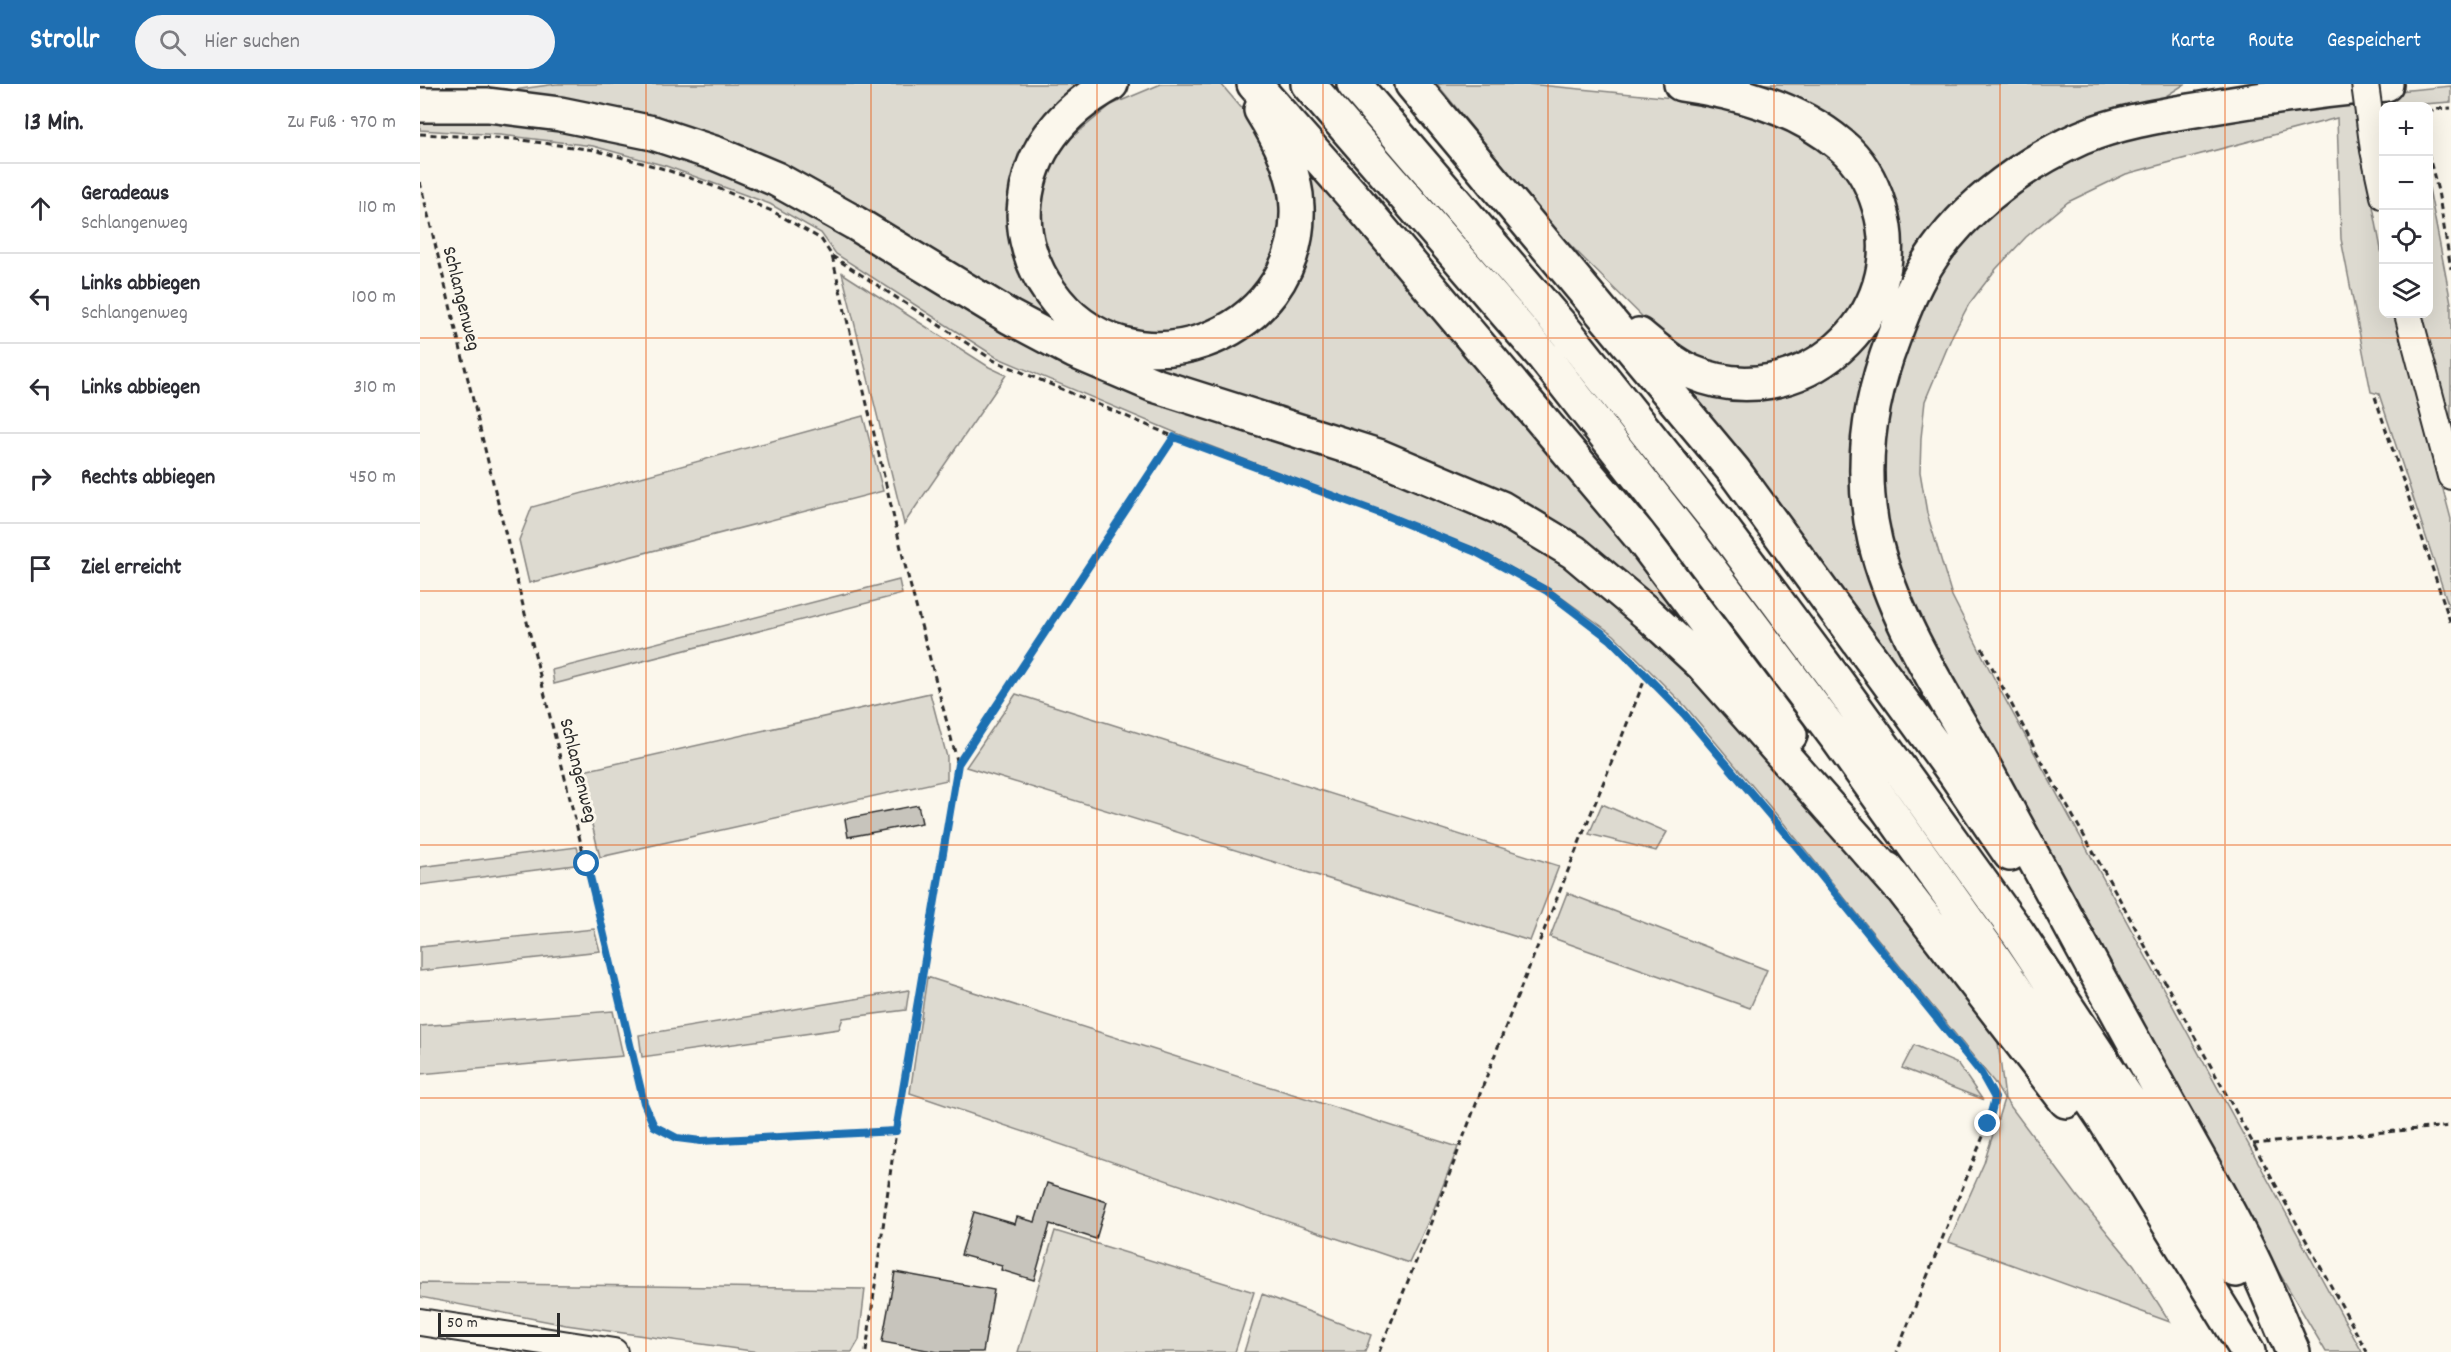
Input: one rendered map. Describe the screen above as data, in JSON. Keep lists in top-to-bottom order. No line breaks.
{"streets":{"path":["Schlangenweg"]},"scale_bar":"50 m","page":{"header":"Strollr","search":"Hier suchen","nav":["Karte","Route","Gespeichert"],"heading":["13 Min.","Zu Fuß · 970 m"],"map_buttons":["+","−"],"list":[["Geradeaus","Schlangenweg","110 m"],["Links abbiegen","Schlangenweg","100 m"],["Links abbiegen","310 m"],["Rechts abbiegen","450 m"],"Ziel erreicht"],"scale":"50 m"}}
